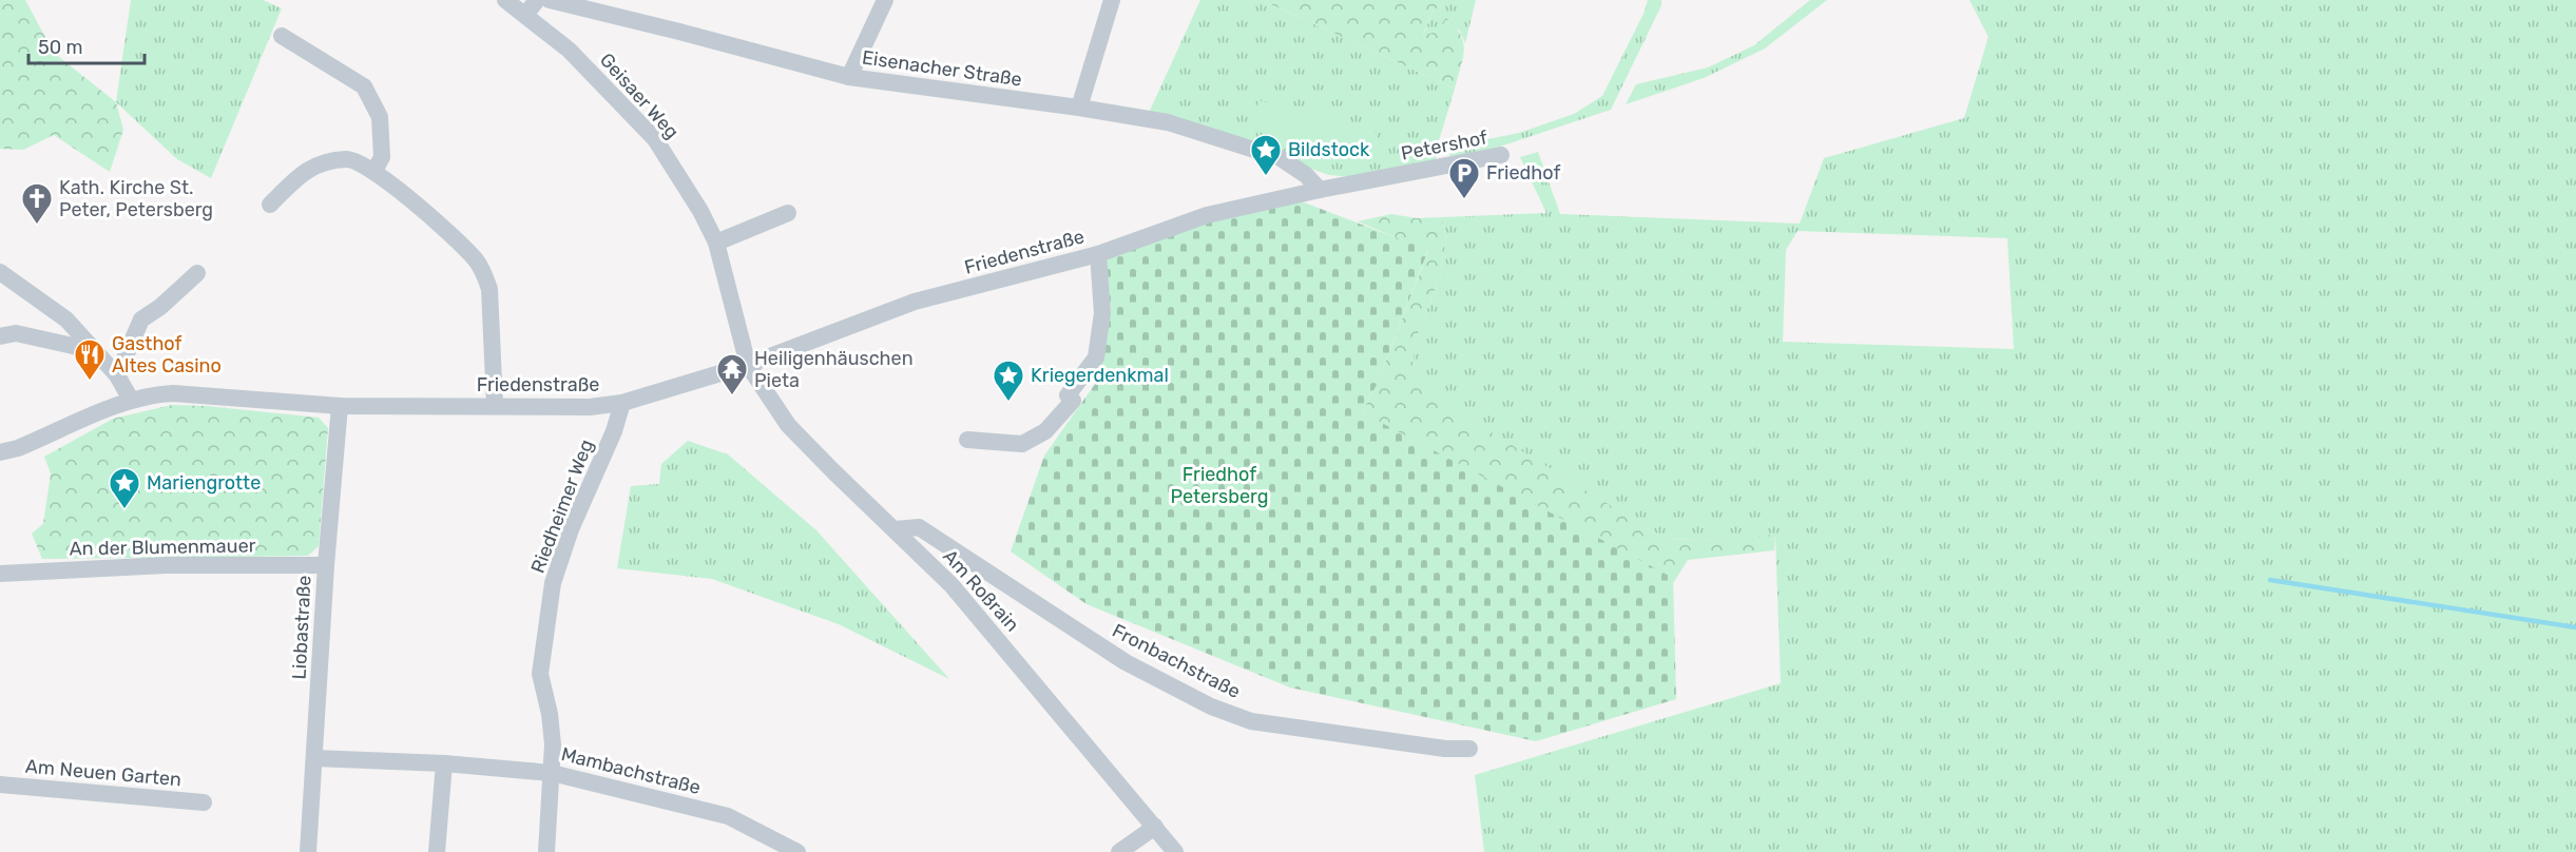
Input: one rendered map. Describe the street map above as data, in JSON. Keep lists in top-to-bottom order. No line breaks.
{"streets":{"street":["Eisenacher Straße","Geisaer Weg","Petershof","Friedenstraße","Riedheimer Weg","An der Blumenmauer","Am Roßrain","Liobastraße","Fronbachstraße","Mambachstraße","Am Neuen Garten"]},"crossings":[["Eisenacher Straße","Petershof"],["Eisenacher Straße","Friedenstraße"],["Geisaer Weg","Friedenstraße"],["Geisaer Weg","Am Roßrain"],["Petershof","Friedenstraße"],["Friedenstraße","Riedheimer Weg"],["Friedenstraße","Am Roßrain"],["Friedenstraße","Liobastraße"],["Riedheimer Weg","Mambachstraße"],["An der Blumenmauer","Liobastraße"],["Am Roßrain","Fronbachstraße"],["Liobastraße","Mambachstraße"]],"parks":["Friedhof Petersberg"],"places":{"place":["Bildstock","Kriegerdenkmal","Mariengrotte"],"parking":["Friedhof"],"church":["Kath. Kirche St. Peter, Petersberg"],"restaurant":["Gasthof Altes Casino"],"temple":["Heiligenhäuschen Pieta"]},"scale_bar":"50 m"}
